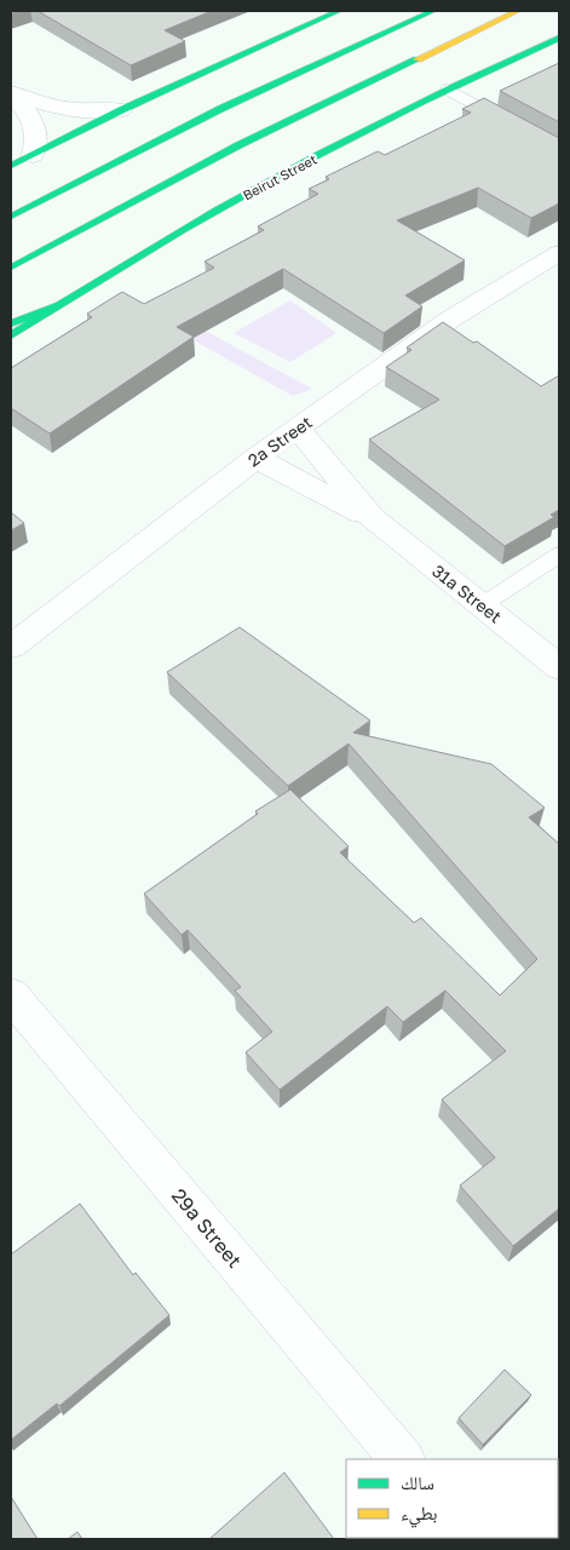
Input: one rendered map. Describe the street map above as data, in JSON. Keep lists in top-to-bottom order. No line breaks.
{"streets":{"main road":["Beirut Street"],"street":["2a Street","31a Street","29a Street"]},"crossings":[["2a Street","31a Street"]],"legend":["سالك","بطيء"]}
